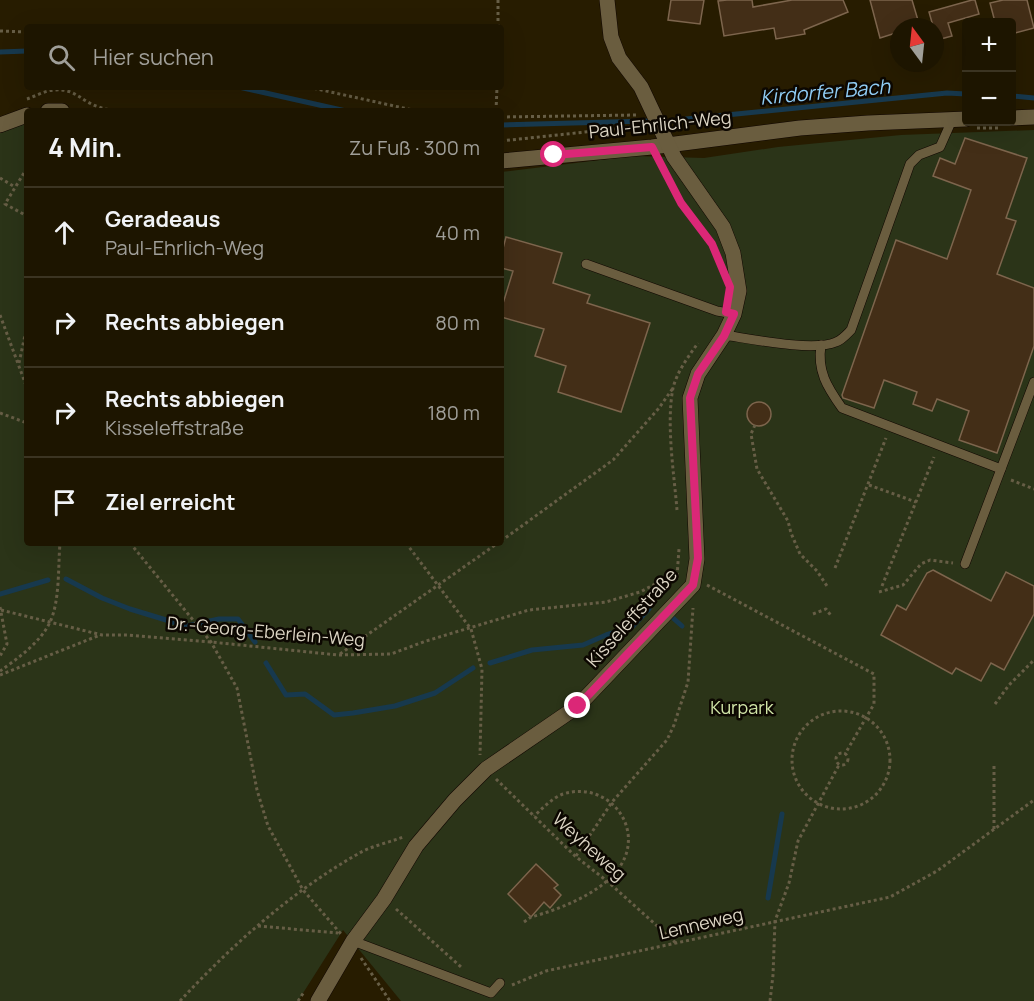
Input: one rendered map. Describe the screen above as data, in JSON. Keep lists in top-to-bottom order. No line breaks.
{"streets":{"street":["Paul-Ehrlich-Weg","Kisseleffstraße"],"path":["Dr.-Georg-Eberlein-Weg","Weyheweg","Lenneweg"]},"crossings":[["Paul-Ehrlich-Weg","Kisseleffstraße"],["Kisseleffstraße","Weyheweg"],["Weyheweg","Lenneweg"]],"water":["Kirdorfer Bach"],"parks":["Kurpark"],"north":"top","page":{"map_buttons":["+","−"],"search":"Hier suchen","heading":["4 Min.","Zu Fuß · 300 m"],"list":[["Geradeaus","Paul-Ehrlich-Weg","40 m"],["Rechts abbiegen","80 m"],["Rechts abbiegen","Kisseleffstraße","180 m"],"Ziel erreicht"]}}
